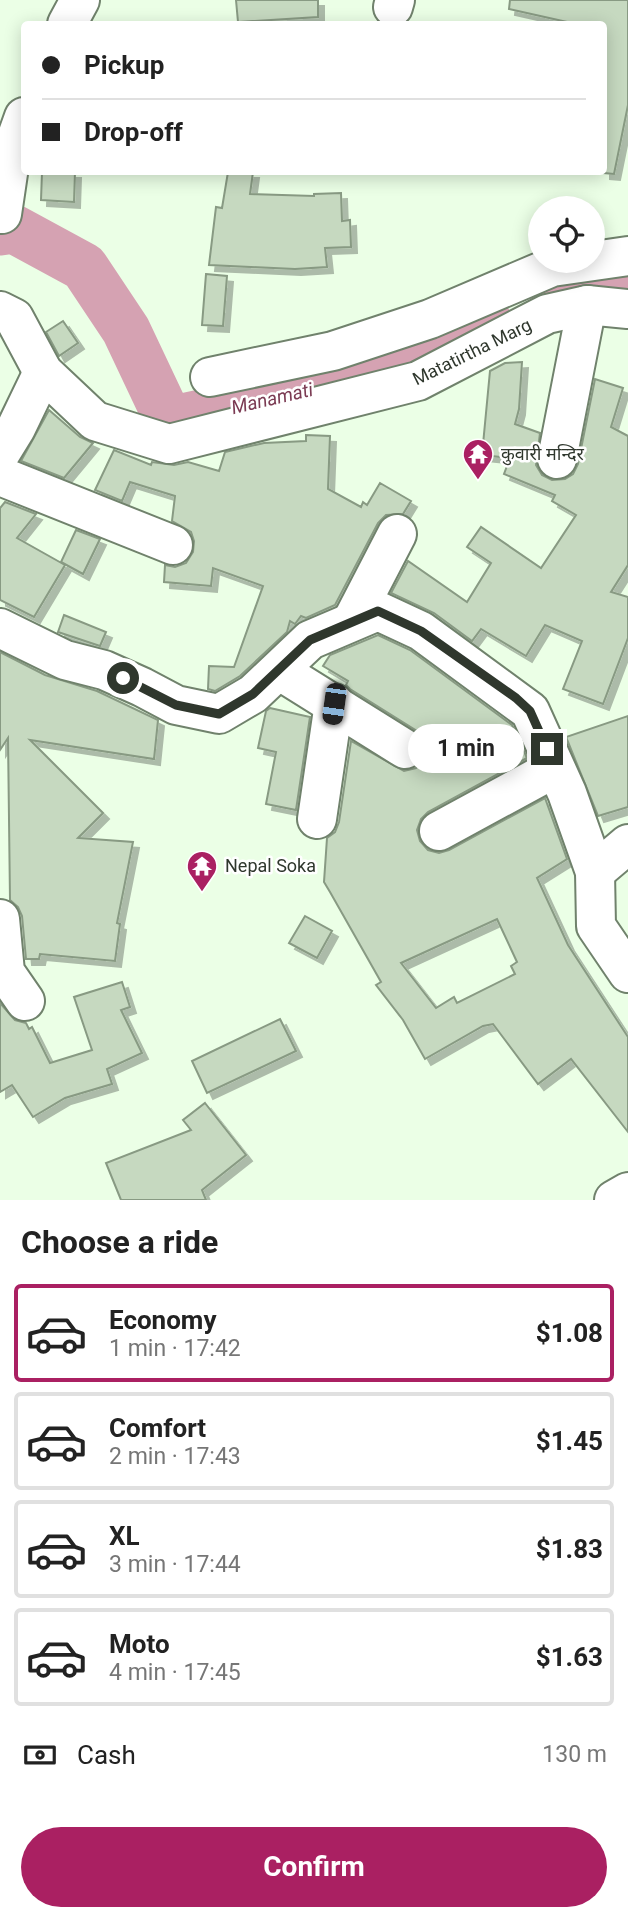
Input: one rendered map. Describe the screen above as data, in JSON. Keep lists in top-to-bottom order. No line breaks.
{"streets":{"street":["Matatirtha Marg"]},"water":["Manamati"],"places":{"temple":["कुवारी मन्दिर","Nepal Soka"]},"page":{"banner":["Pickup","Drop-off"],"bubble":"1 min","heading":"Choose a ride","list":[{"name":"Economy","note":"1 min · 17:42","value":"$1.08"},{"name":"Comfort","note":"2 min · 17:43","value":"$1.45"},{"name":"XL","note":"3 min · 17:44","value":"$1.83"},{"name":"Moto","note":"4 min · 17:45","value":"$1.63"}],"pay":["Cash","130 m"],"buttons":"Confirm"}}
